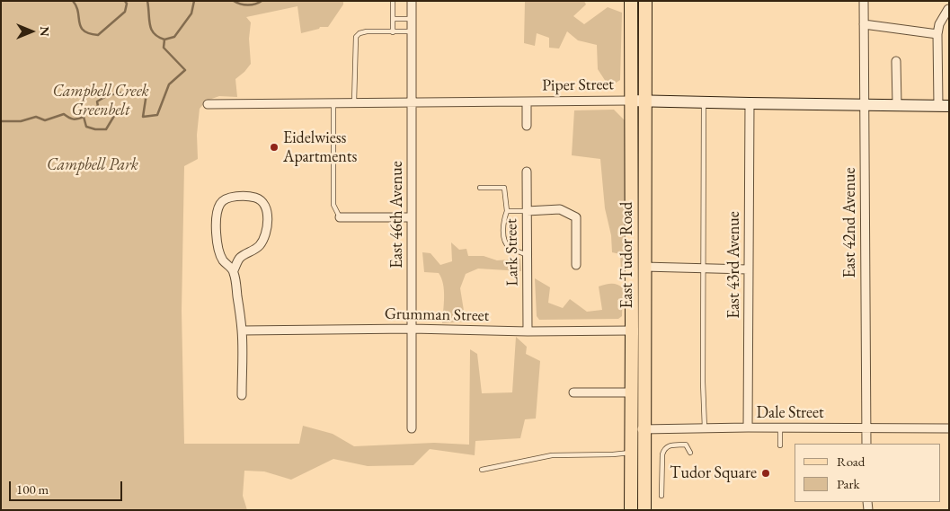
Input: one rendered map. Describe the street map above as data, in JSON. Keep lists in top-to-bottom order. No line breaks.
{"streets":{"main road":["East Tudor Road"],"street":["Piper Street","East 46th Avenue","East 42nd Avenue","Lark Street","East 43rd Avenue","Grumman Street","Dale Street"]},"crossings":[["Piper Street","East 46th Avenue"],["Piper Street","East 42nd Avenue"],["Piper Street","East Tudor Road"],["Piper Street","East 43rd Avenue"],["East 46th Avenue","Grumman Street"],["East 42nd Avenue","Dale Street"],["Lark Street","Grumman Street"],["East Tudor Road","Grumman Street"],["East Tudor Road","Dale Street"],["East 43rd Avenue","Dale Street"]],"parks":["Campbell Creek Greenbelt","Campbell Park"],"places":["Eidelwiess Apartments","Tudor Square"],"legend":["Road","Park"],"scale_bar":"100 m","north":"right"}
